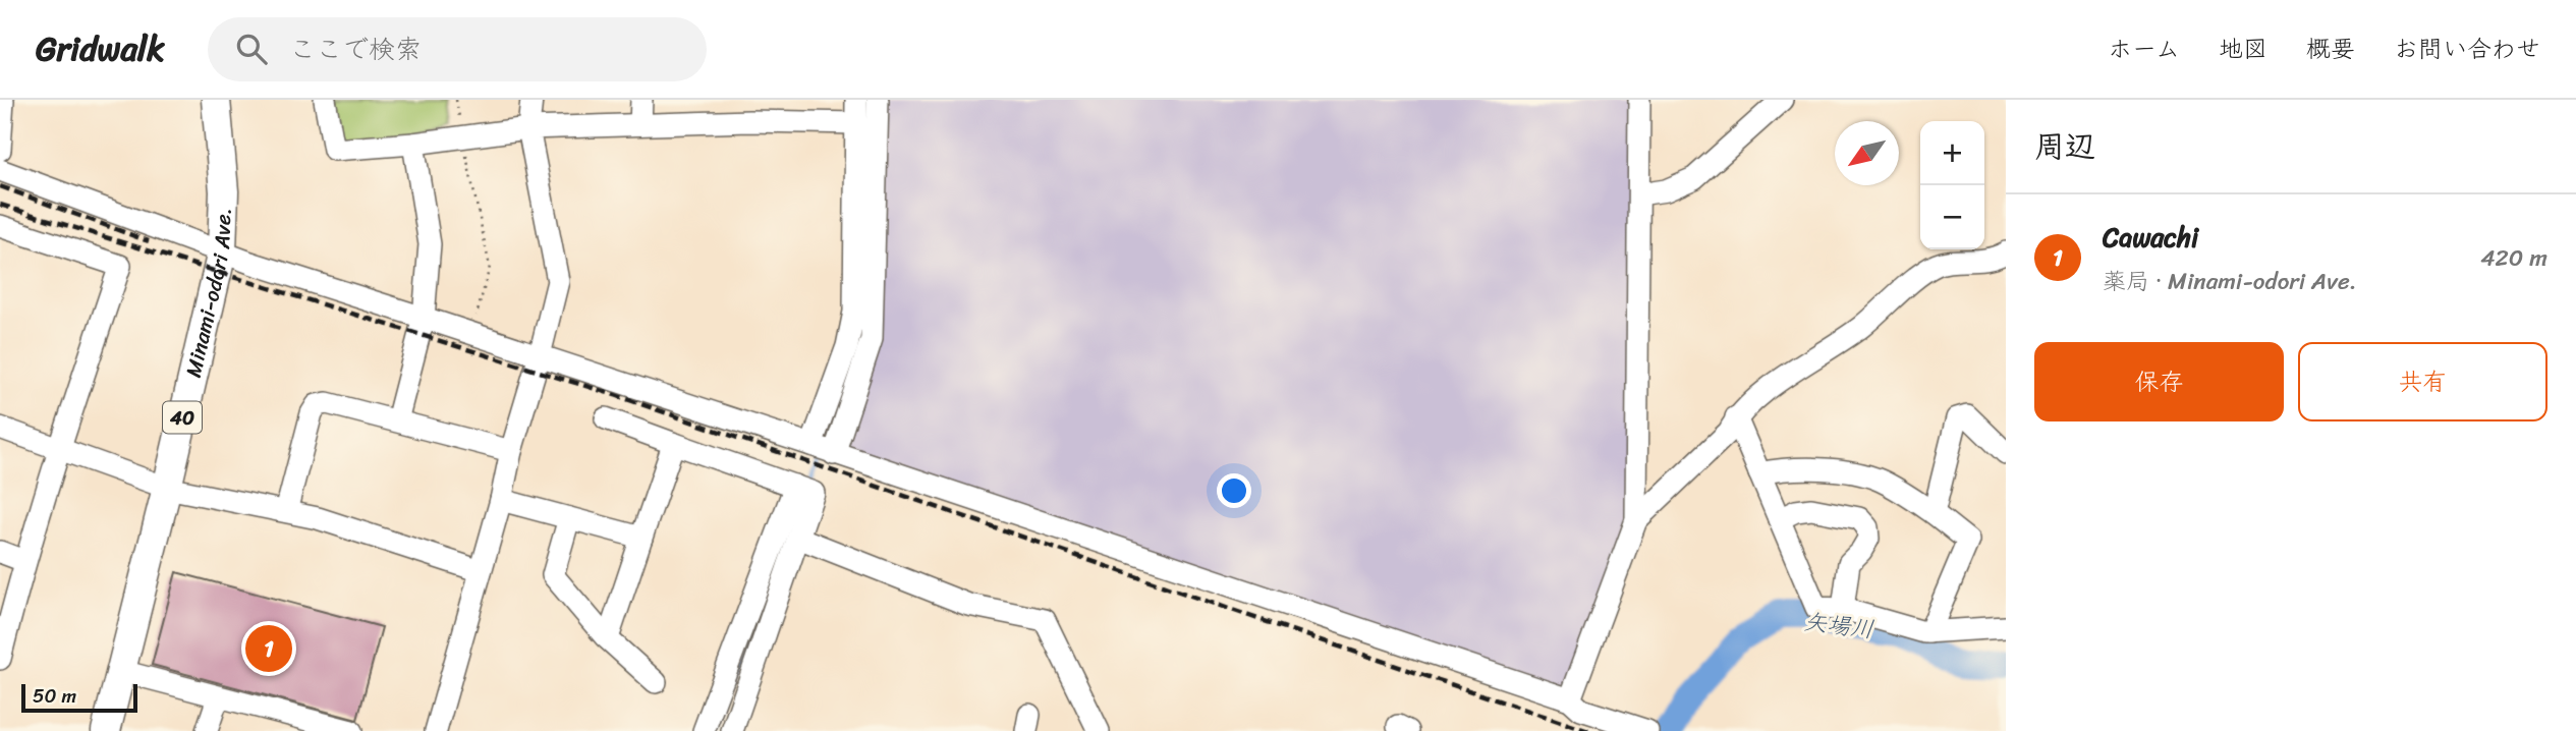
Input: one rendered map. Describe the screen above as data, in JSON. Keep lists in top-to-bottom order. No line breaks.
{"streets":{"main road":["Minami-odori Ave.","40"]},"water":["矢場川"],"scale_bar":"50 m","north":"bottom left","page":{"header":"Gridwalk","search":"ここで検索","nav":["ホーム","地図","概要","お問い合わせ"],"heading":"周辺","map_buttons":["+","−"],"list":[{"mark":"1","name":"Cawachi","note":"薬局 · Minami-odori Ave.","value":"420 m"}],"buttons":["保存","共有"],"pins":"1","scale":"50 m"}}
